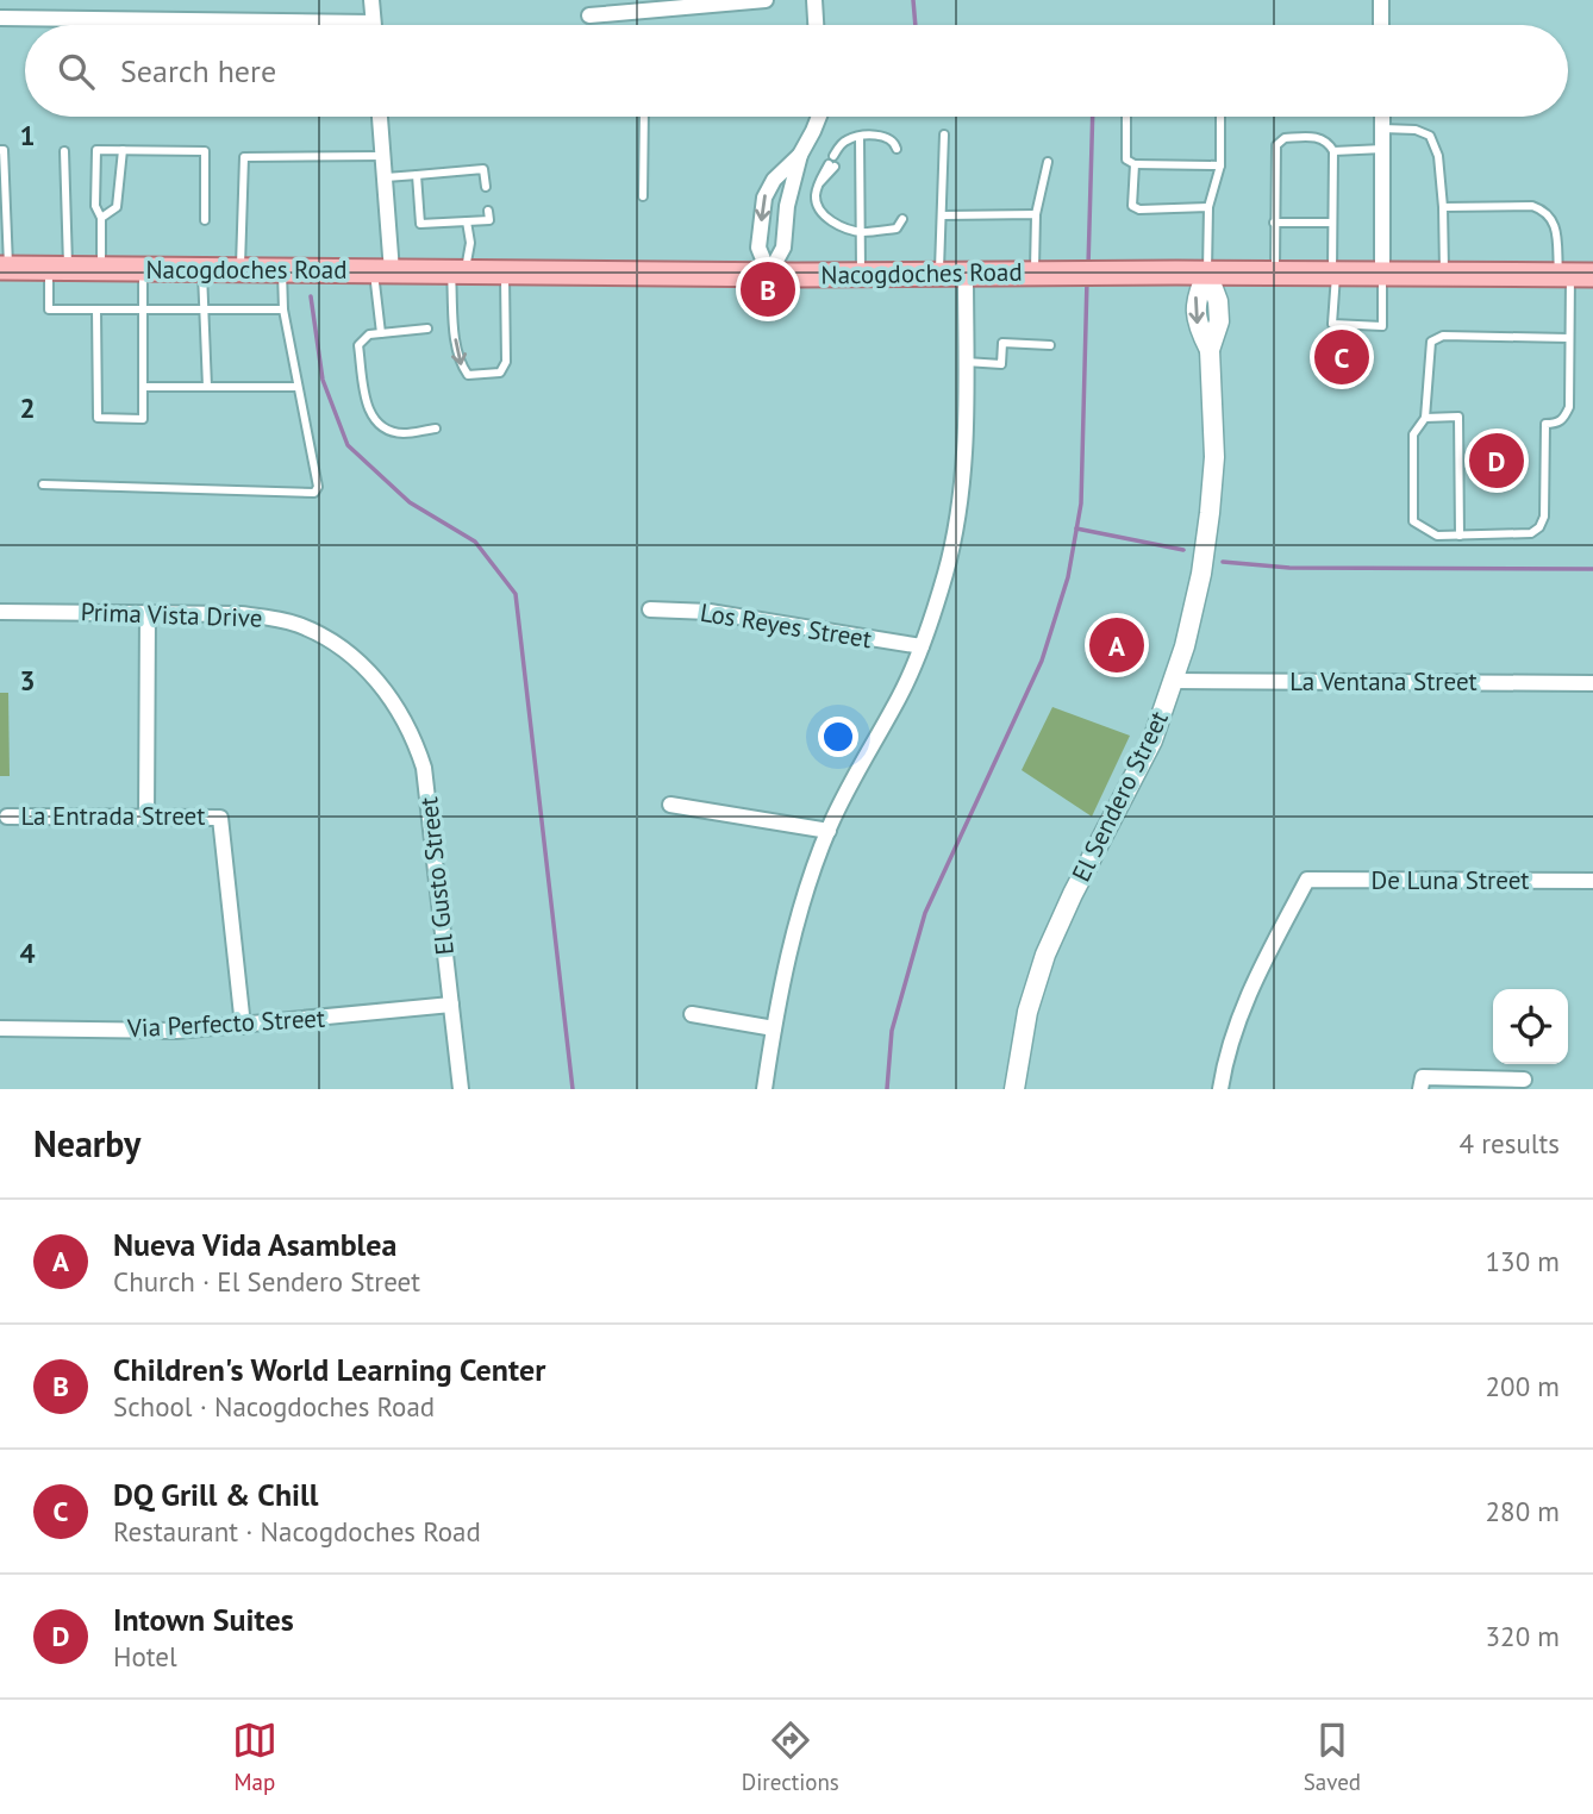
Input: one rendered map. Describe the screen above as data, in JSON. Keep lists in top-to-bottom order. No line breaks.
{"streets":{"main road":["Nacogdoches Road"],"street":["Prima Vista Drive","Los Reyes Street","La Ventana Street","El Sendero Street","La Entrada Street","El Gusto Street","De Luna Street","Via Perfecto Street"]},"crossings":[["Nacogdoches Road","El Sendero Street"],["Prima Vista Drive","El Gusto Street"],["La Ventana Street","El Sendero Street"],["La Entrada Street","Via Perfecto Street"],["El Gusto Street","Via Perfecto Street"]],"page":{"search":"Search here","pins":["B","C","D","A"],"heading":["Nearby","4 results"],"list":[{"mark":"A","name":"Nueva Vida Asamblea","note":"Church · El Sendero Street","value":"130 m"},{"mark":"B","name":"Children's World Learning Center","note":"School · Nacogdoches Road","value":"200 m"},{"mark":"C","name":"DQ Grill & Chill","note":"Restaurant · Nacogdoches Road","value":"280 m"},{"mark":"D","name":"Intown Suites","note":"Hotel","value":"320 m"}],"nav":["Map","Directions","Saved"]},"grid":{"rows":["1","2","3","4"]}}
